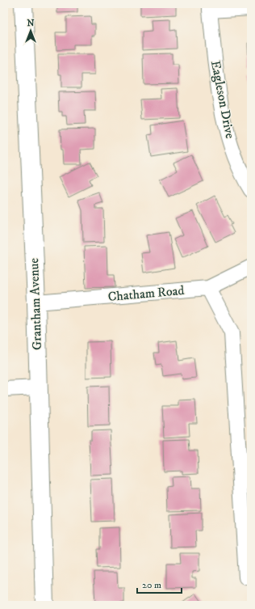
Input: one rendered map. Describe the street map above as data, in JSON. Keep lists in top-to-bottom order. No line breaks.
{"streets":{"street":["Eagleson Drive","Chatham Road","Grantham Avenue"]},"crossings":[["Chatham Road","Grantham Avenue"]],"scale_bar":"20 m","north":"top"}
